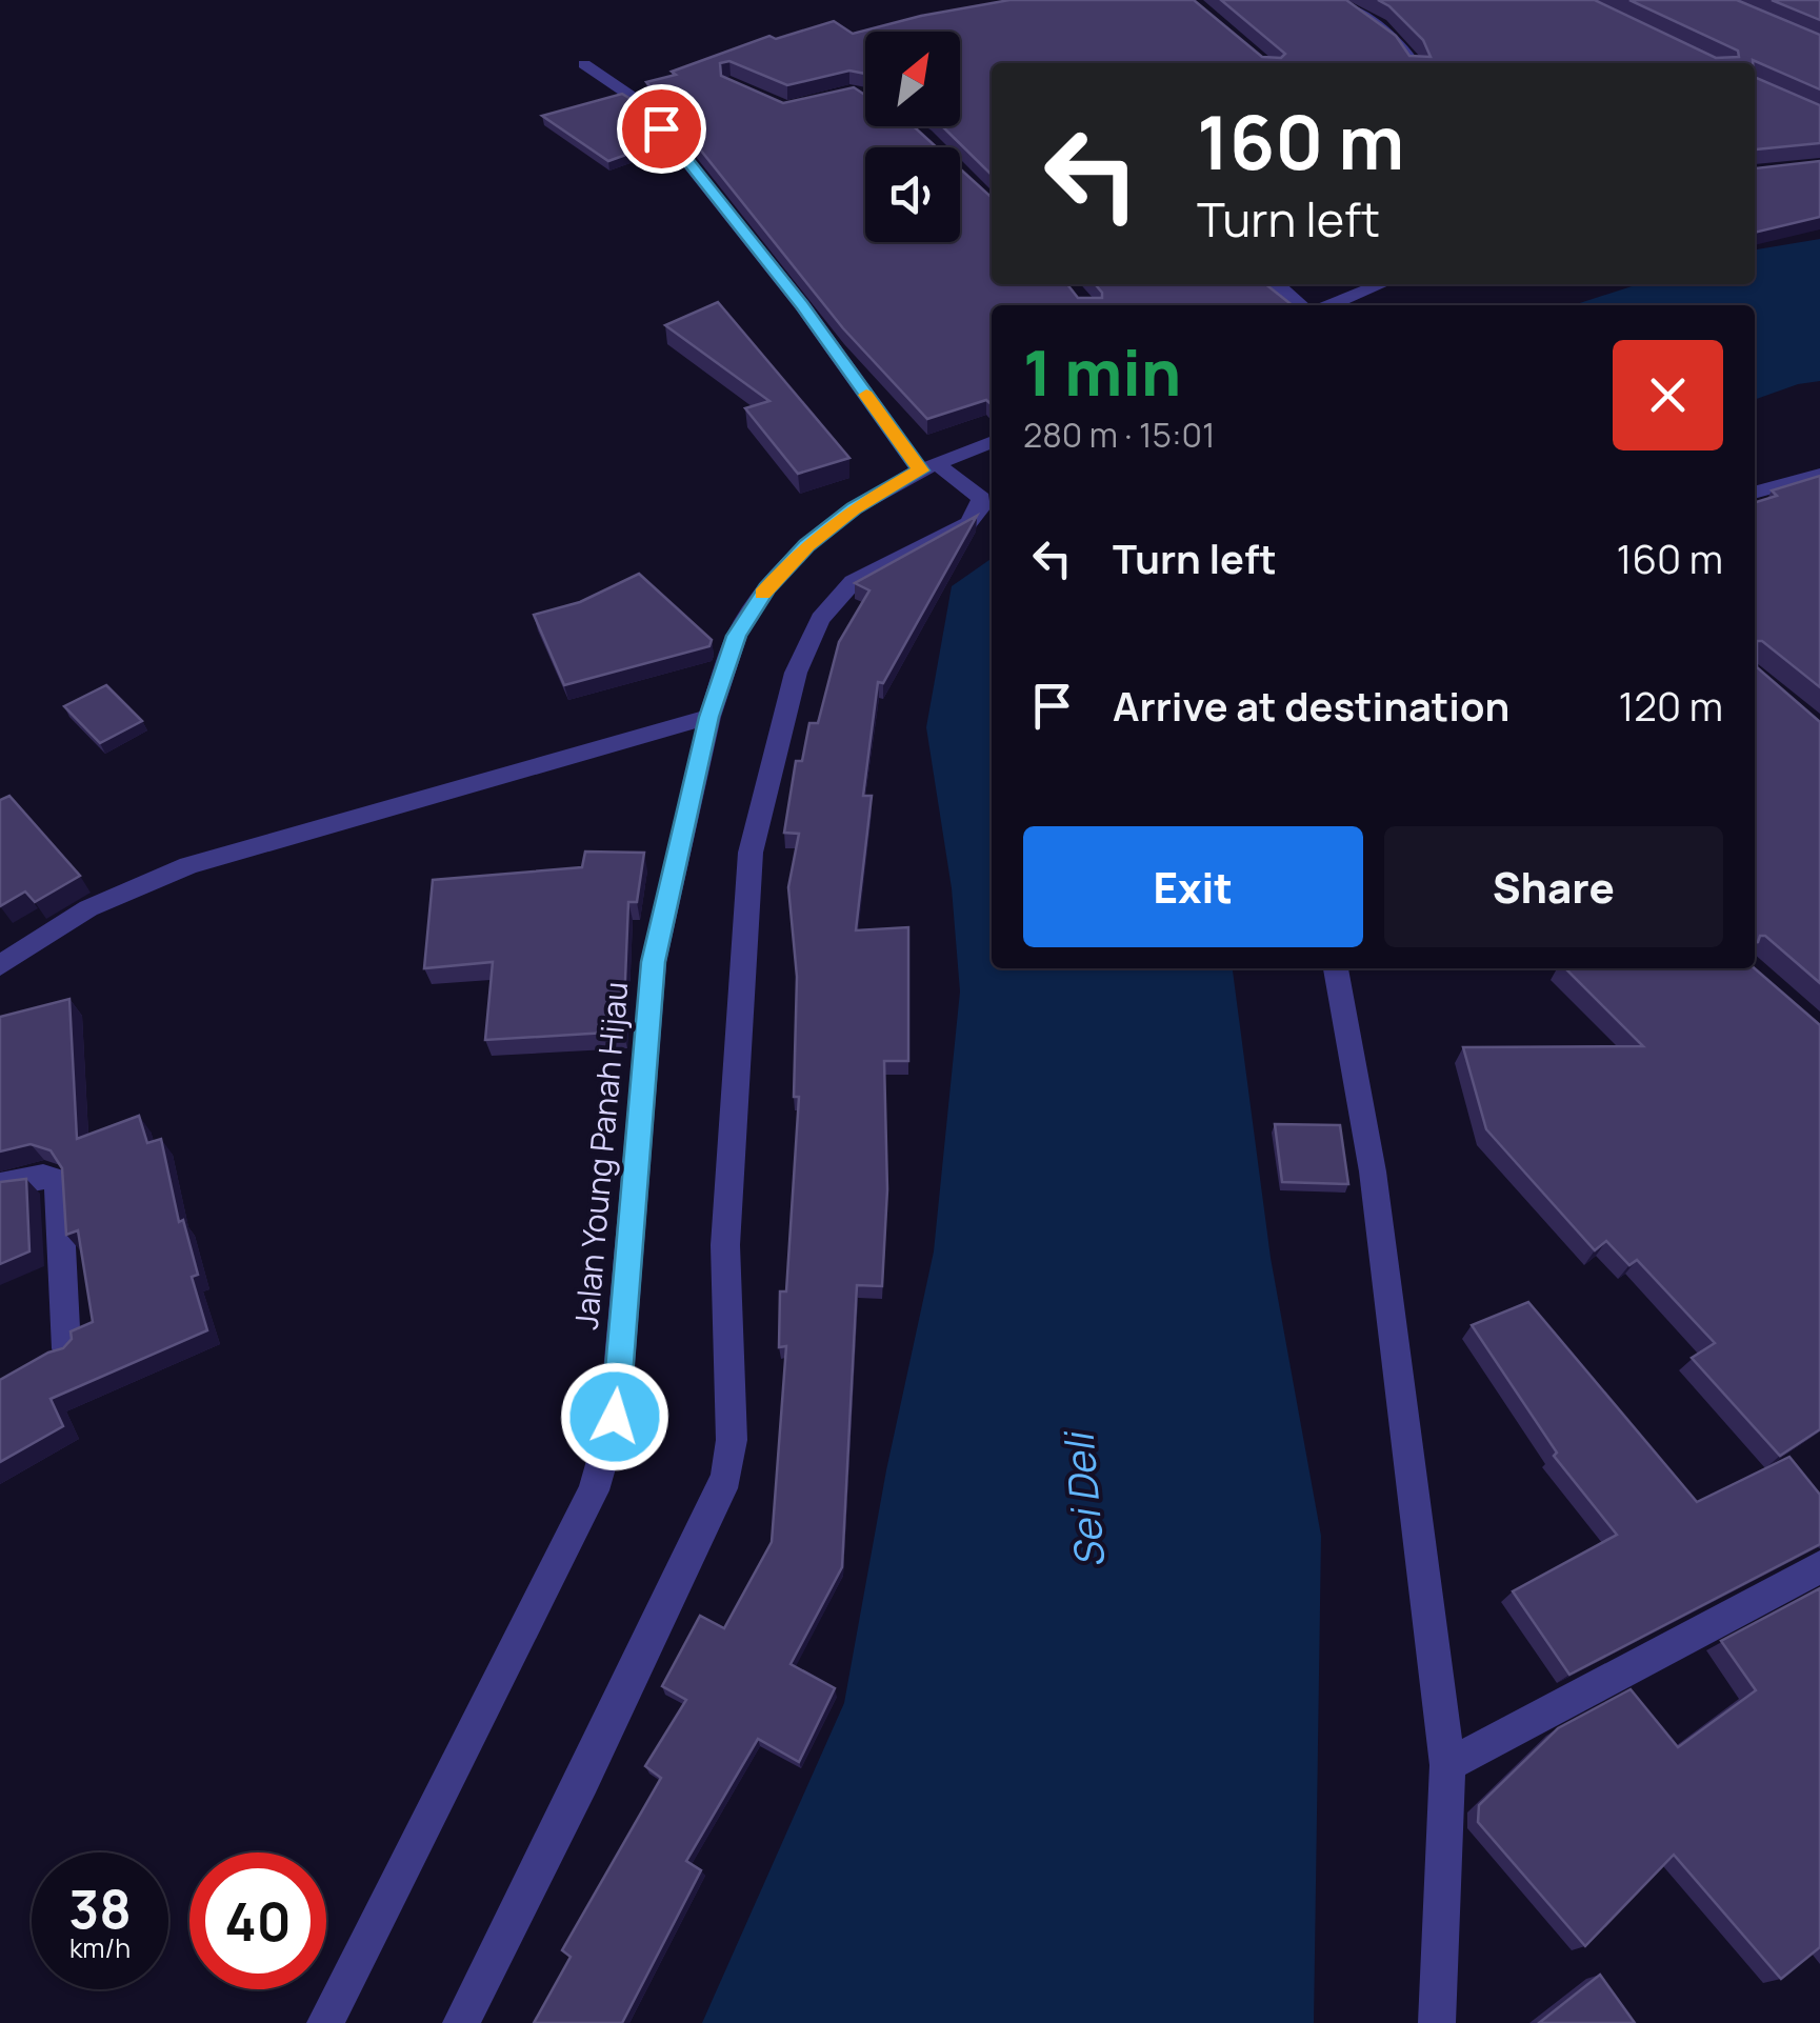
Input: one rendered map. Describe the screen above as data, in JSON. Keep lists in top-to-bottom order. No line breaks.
{"streets":{"street":["Jalan Young Panah Hijau"]},"water":["Sei Deli"],"north":"top right","page":{"turn":["160 m","Turn left"],"heading":["1 min","280 m · 15:01"],"list":[{"name":"Turn left","value":"160 m"},{"name":"Arrive at destination","value":"120 m"}],"buttons":["Exit","Share"],"speed":"38 km/h","limit":"40"}}
